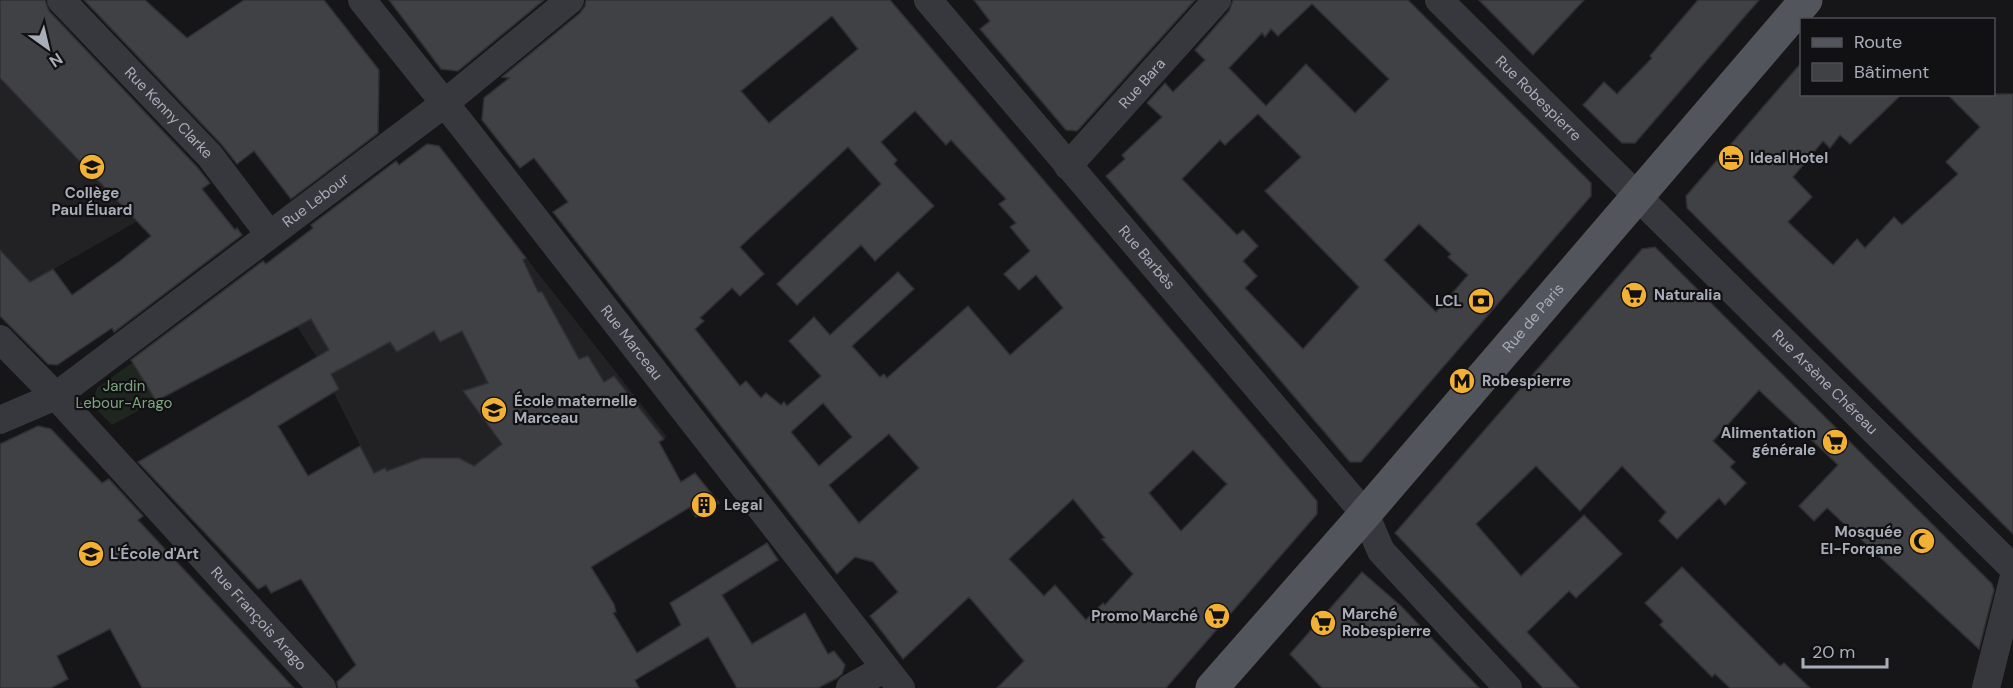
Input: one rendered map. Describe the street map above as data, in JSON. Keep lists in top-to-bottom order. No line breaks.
{"streets":{"main road":["Rue de Paris"],"street":["Rue Bara","Rue Robespierre","Rue Kenny Clarke","Rue Lebour","Rue Barbès","Rue Marceau","Rue Arsène Chéreau","Rue François Arago"]},"crossings":[["Rue Bara","Rue Barbès"],["Rue Robespierre","Rue de Paris"],["Rue Robespierre","Rue Arsène Chéreau"],["Rue Kenny Clarke","Rue Lebour"],["Rue Lebour","Rue Marceau"],["Rue Lebour","Rue François Arago"],["Rue Barbès","Rue de Paris"],["Rue de Paris","Rue Arsène Chéreau"]],"parks":["Jardin Lebour-Arago"],"places":{"hotel":["Ideal Hotel"],"school or university":["Collège Paul Éluard","École maternelle Marceau","L'École d'Art"],"supermarket":["Naturalia","Alimentation générale","Promo Marché","Marché Robespierre"],"bank":["LCL"],"metro station":["Robespierre"],"building":["Legal"],"mosque":["Mosquée El-Forqane"]},"legend":["Route","Bâtiment"],"scale_bar":"20 m","north":"bottom right"}
